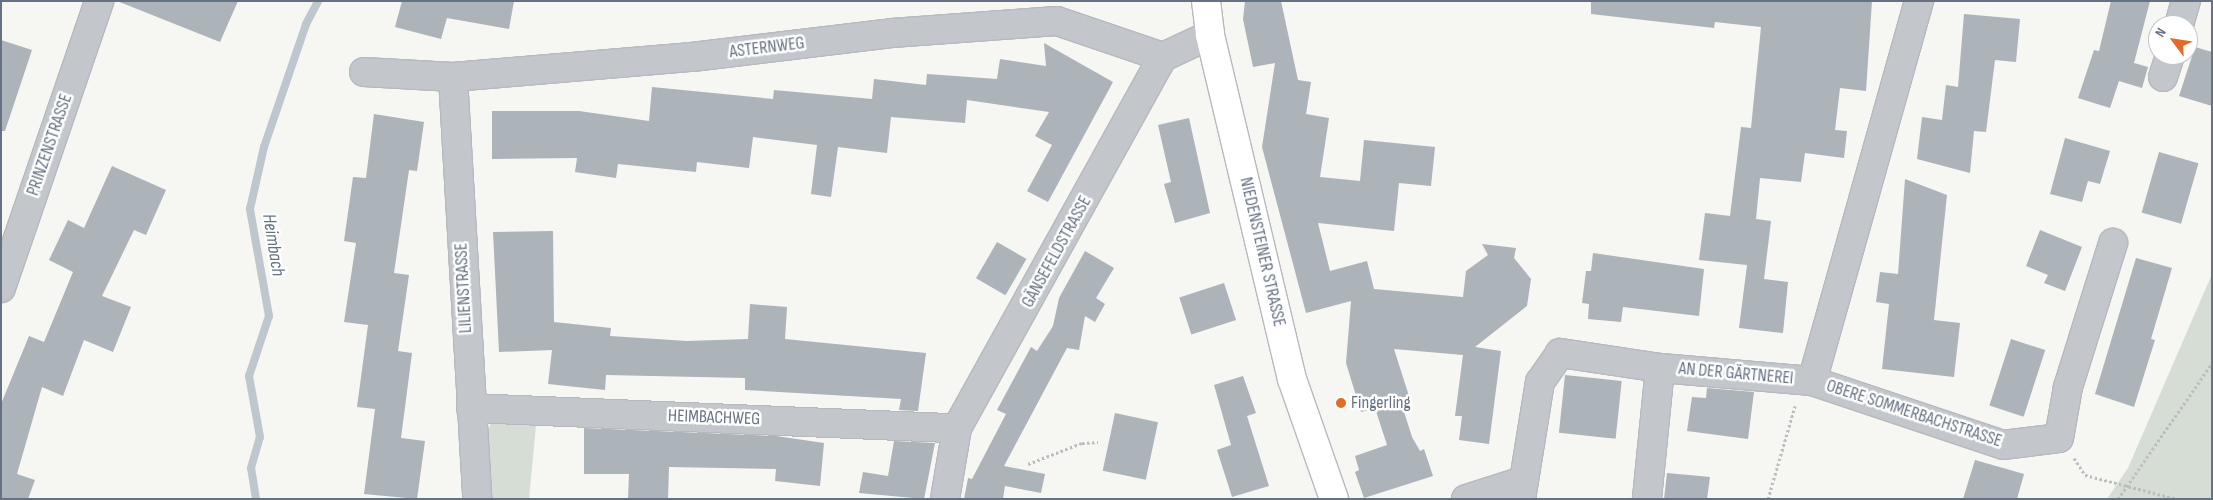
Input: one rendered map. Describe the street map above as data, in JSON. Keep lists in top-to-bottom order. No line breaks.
{"streets":{"main road":["NIEDENSTEINER STRASSE"],"street":["ASTERNWEG","PRINZENSTRASSE","GÄNSEFELDSTRASSE","LILIENSTRASSE","AN DER GÄRTNEREI","OBERE SOMMERBACHSTRASSE","HEIMBACHWEG"]},"crossings":[["ASTERNWEG","GÄNSEFELDSTRASSE"],["ASTERNWEG","LILIENSTRASSE"],["GÄNSEFELDSTRASSE","HEIMBACHWEG"],["LILIENSTRASSE","HEIMBACHWEG"],["AN DER GÄRTNEREI","OBERE SOMMERBACHSTRASSE"]],"water":["Heimbach"],"places":["Fingerling"],"north":"top left"}
